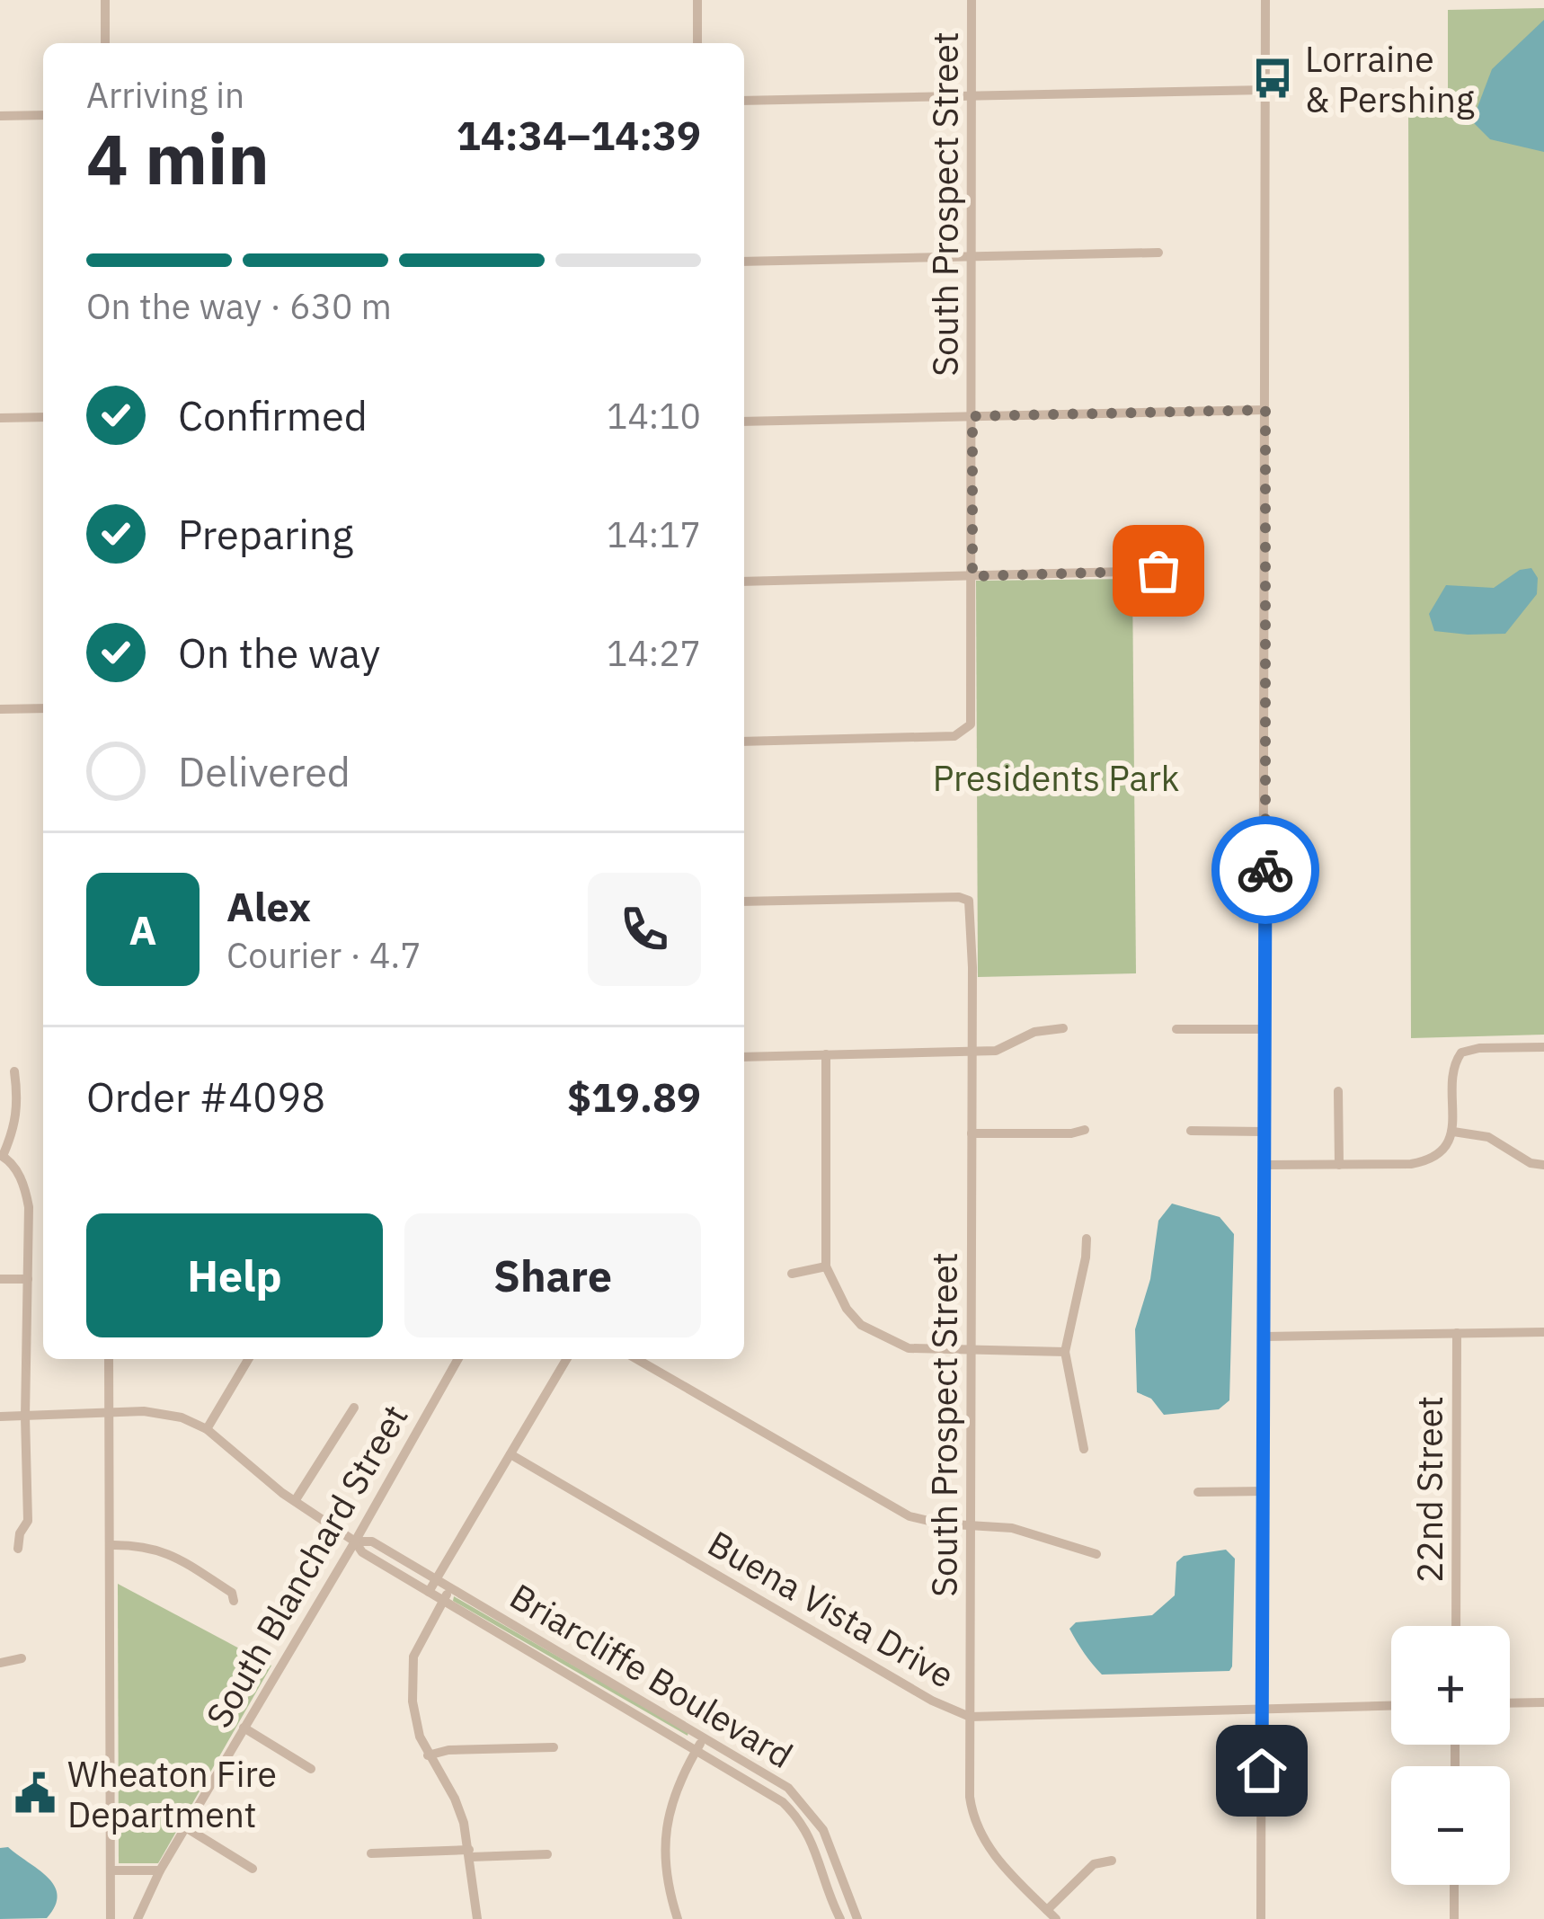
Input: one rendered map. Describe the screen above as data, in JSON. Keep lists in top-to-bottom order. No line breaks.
{"streets":{"street":["South Prospect Street","22nd Street","South Blanchard Street","Buena Vista Drive","Briarcliffe Boulevard"]},"crossings":[["South Prospect Street","Buena Vista Drive"],["South Blanchard Street","Briarcliffe Boulevard"]],"parks":["Presidents Park"],"places":{"bus stop":["Lorraine & Pershing"],"public building":["Wheaton Fire Department"]},"page":{"heading":["4 min","Arriving in","14:34–14:39"],"panel":["Alex","Courier · 4.7","Order #4098","$19.89"],"bar":"On the way · 630 m","list":[["Confirmed","14:10"],["Preparing","14:17"],["On the way","14:27"],"Delivered"],"round":"A","buttons":["Help","Share"],"map_buttons":["+","−"]}}
